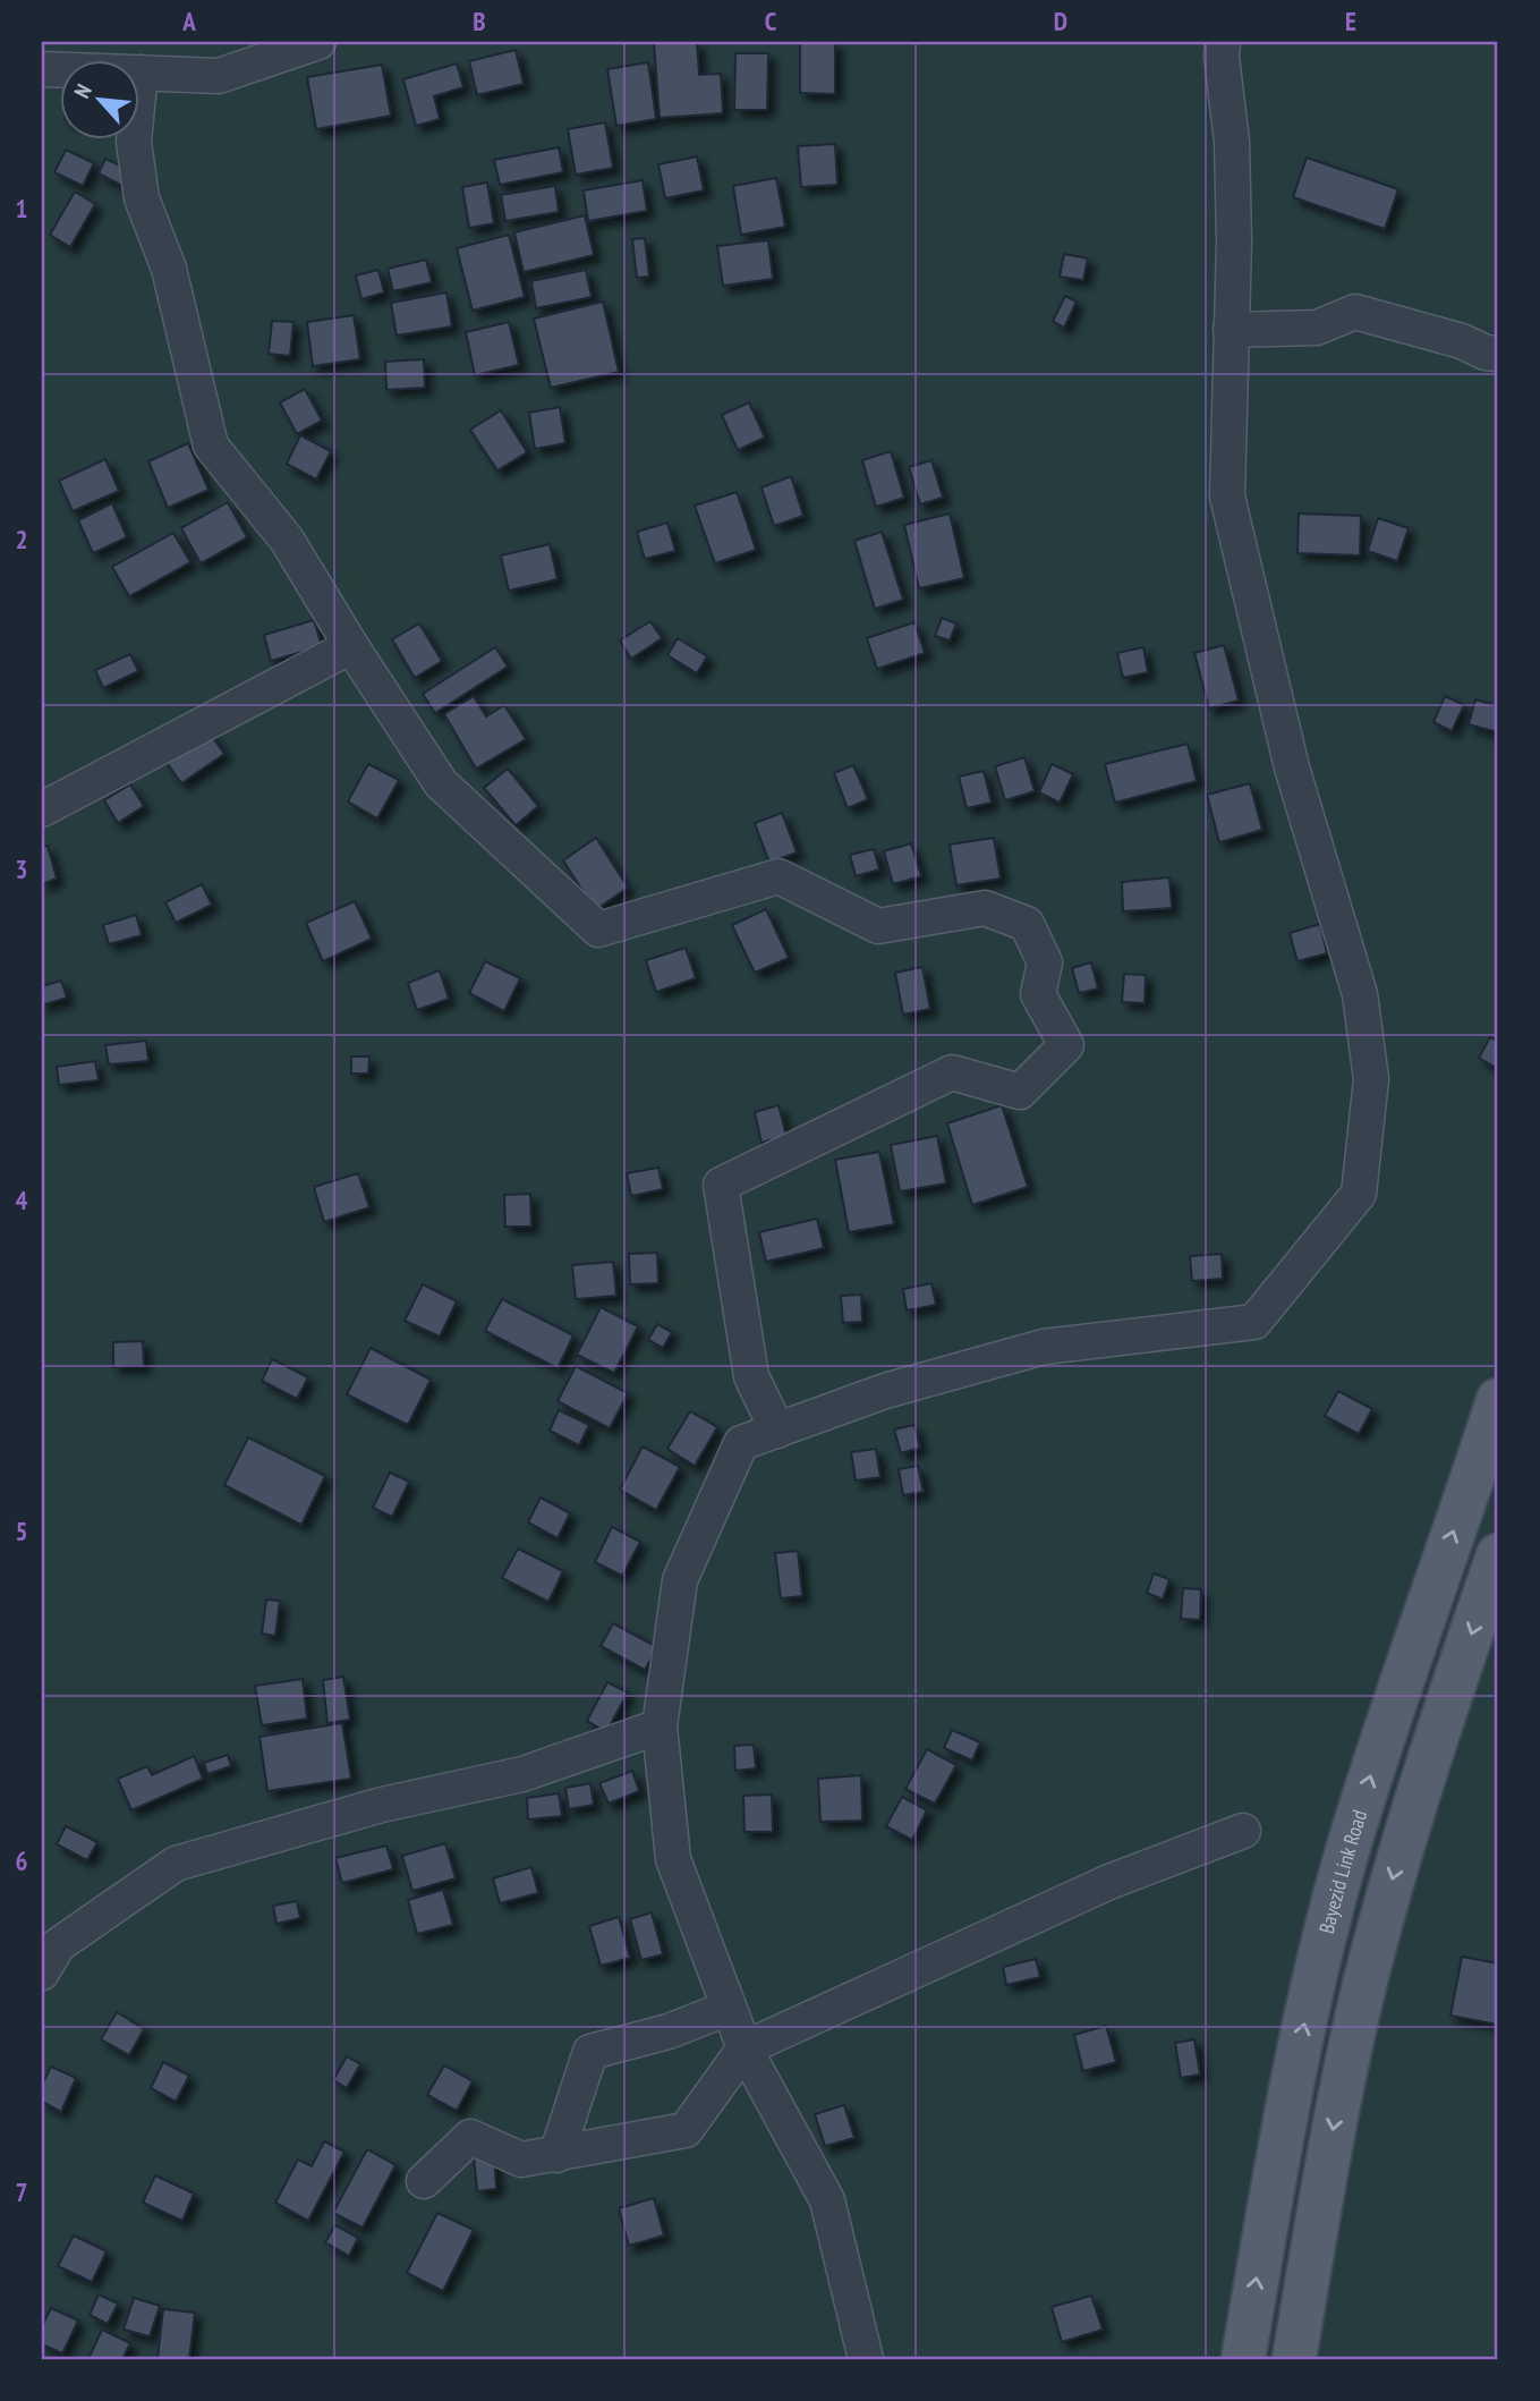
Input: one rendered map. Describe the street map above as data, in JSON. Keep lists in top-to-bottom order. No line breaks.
{"streets":{"main road":["Bayezid Link Road"]},"north":"top left","grid":{"columns":["A","B","C","D","E"],"rows":["1","2","3","4","5","6","7"]}}
